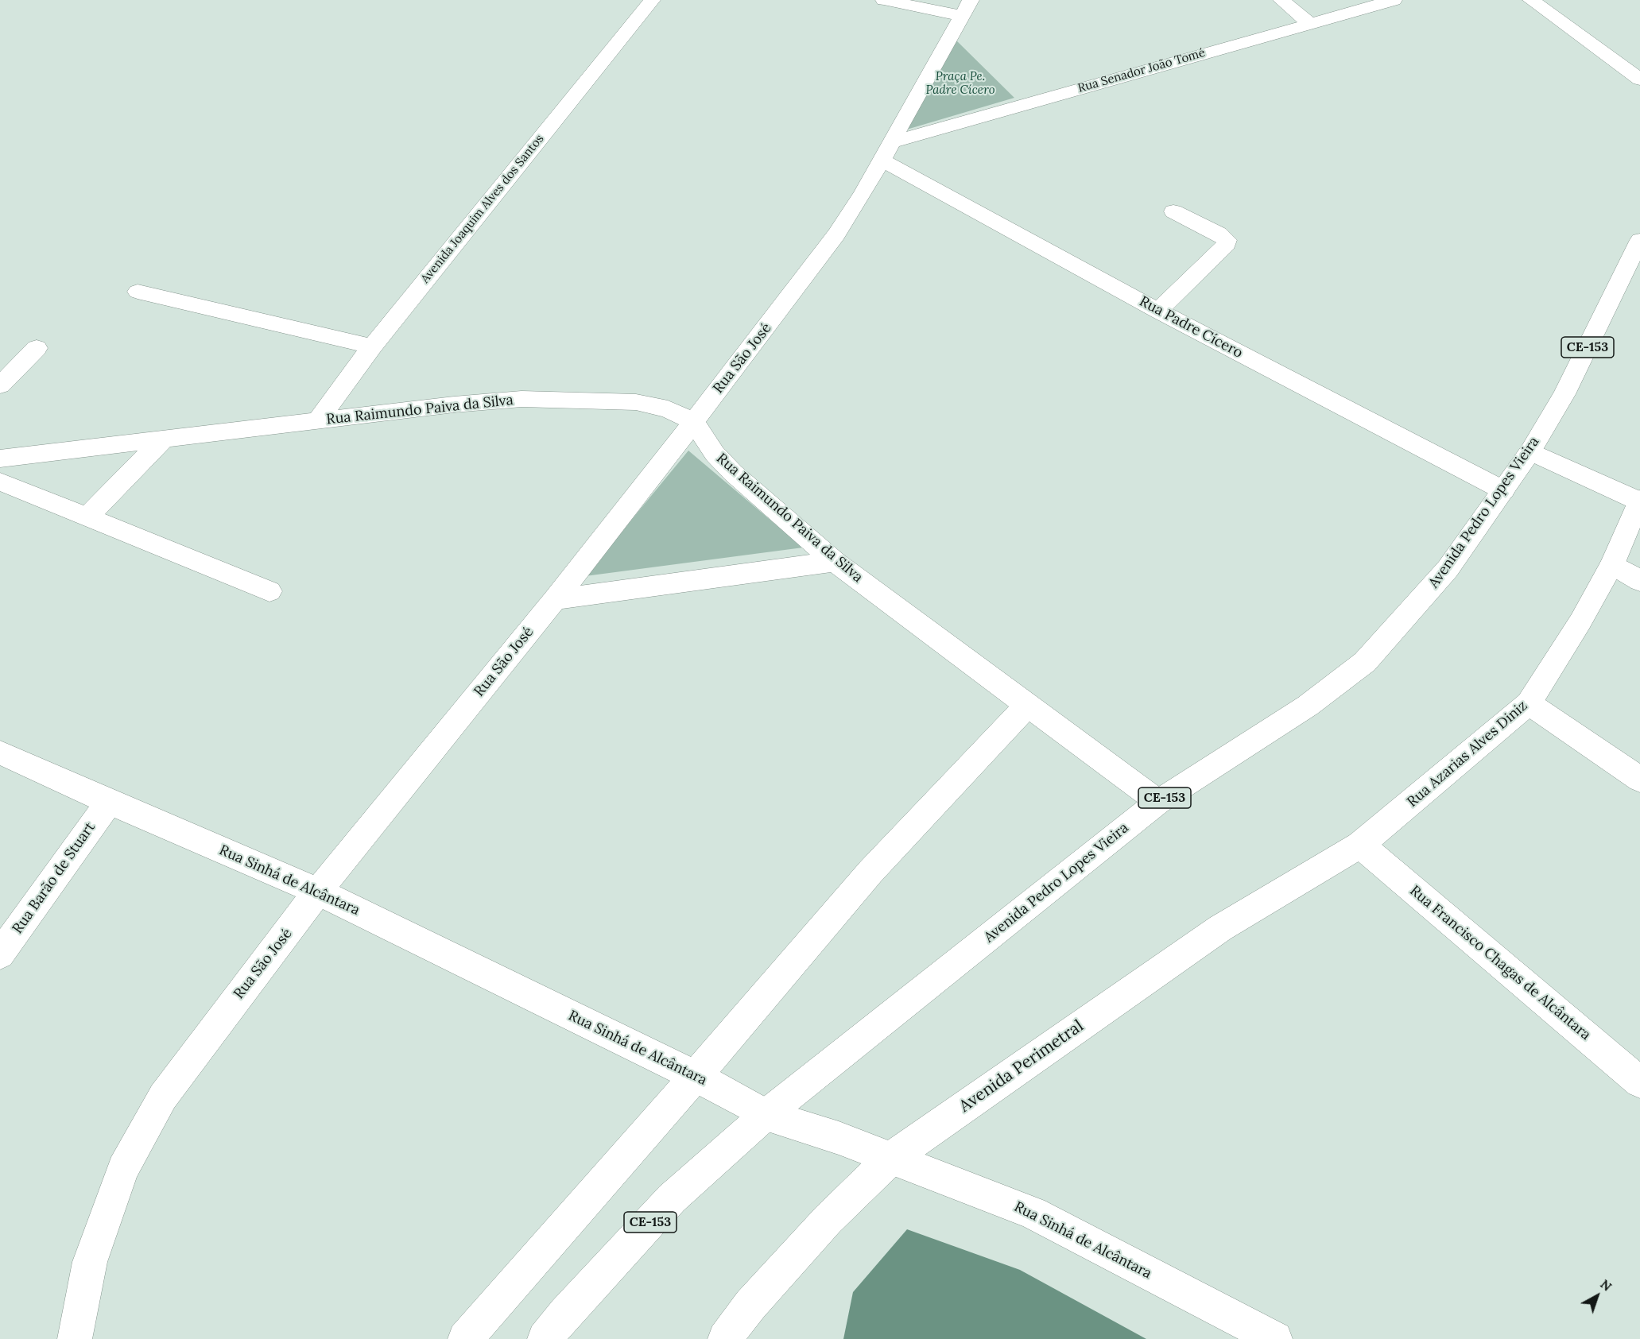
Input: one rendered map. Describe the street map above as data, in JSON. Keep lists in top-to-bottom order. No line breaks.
{"streets":{"street":["Rua Senador João Tomé","Avenida Joaquim Alves dos Santos","Rua Padre Cícero","CE-153","Rua São José","Rua Raimundo Paiva da Silva","Avenida Pedro Lopes Vieira","Rua Azarias Alves Diniz","Rua Barão de Stuart","Rua Sinhá de Alcântara","Rua Francisco Chagas de Alcântara","Avenida Perimetral"]},"crossings":[["Rua Senador João Tomé","Rua Padre Cícero"],["Rua Senador João Tomé","Rua São José"],["Avenida Joaquim Alves dos Santos","Rua Raimundo Paiva da Silva"],["Rua Padre Cícero","Rua São José"],["Rua Padre Cícero","Avenida Pedro Lopes Vieira"],["CE-153","Avenida Pedro Lopes Vieira"],["CE-153","Rua Sinhá de Alcântara"],["Rua São José","Rua Raimundo Paiva da Silva"],["Rua São José","Rua Sinhá de Alcântara"],["Rua Raimundo Paiva da Silva","Avenida Pedro Lopes Vieira"],["Avenida Pedro Lopes Vieira","Rua Sinhá de Alcântara"],["Rua Azarias Alves Diniz","Rua Francisco Chagas de Alcântara"],["Rua Azarias Alves Diniz","Avenida Perimetral"],["Rua Barão de Stuart","Rua Sinhá de Alcântara"],["Rua Sinhá de Alcântara","Avenida Perimetral"],["Rua Francisco Chagas de Alcântara","Avenida Perimetral"]],"parks":["Praça Pe. Padre Cícero"],"north":"top right"}
